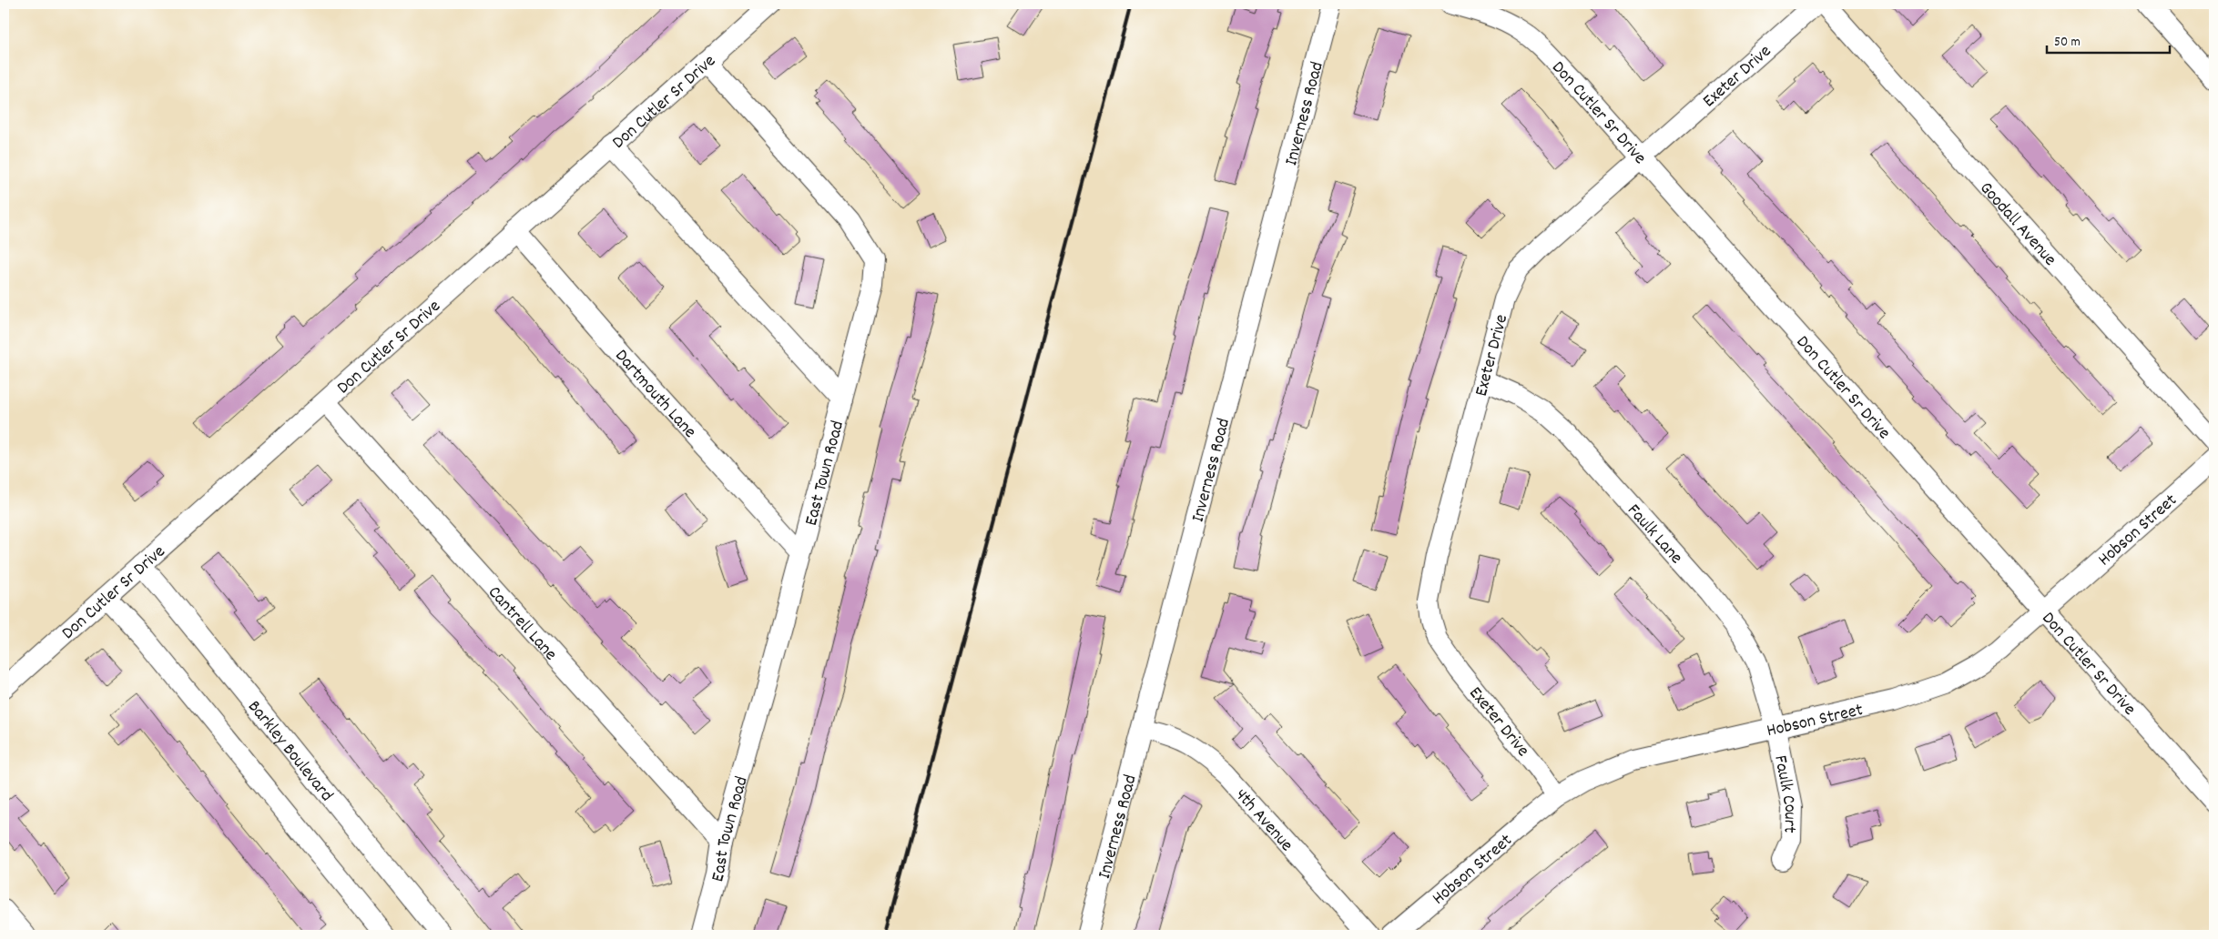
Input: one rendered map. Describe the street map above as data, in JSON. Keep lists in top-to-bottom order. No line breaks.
{"streets":{"street":["Exeter Drive","Don Cutler Sr Drive","Inverness Road","Goodall Avenue","Dartmouth Lane","East Town Road","Hobson Street","Faulk Lane","Cantrell Lane","Barkley Boulevard","Faulk Court","4th Avenue"]},"crossings":[["Exeter Drive","Don Cutler Sr Drive"],["Exeter Drive","Hobson Street"],["Exeter Drive","Faulk Lane"],["Don Cutler Sr Drive","Dartmouth Lane"],["Don Cutler Sr Drive","East Town Road"],["Don Cutler Sr Drive","Hobson Street"],["Don Cutler Sr Drive","Cantrell Lane"],["Don Cutler Sr Drive","Barkley Boulevard"],["Inverness Road","4th Avenue"],["Dartmouth Lane","East Town Road"],["East Town Road","Cantrell Lane"],["Hobson Street","Faulk Lane"],["Hobson Street","Faulk Court"],["Faulk Lane","Faulk Court"]],"scale_bar":"50 m"}
